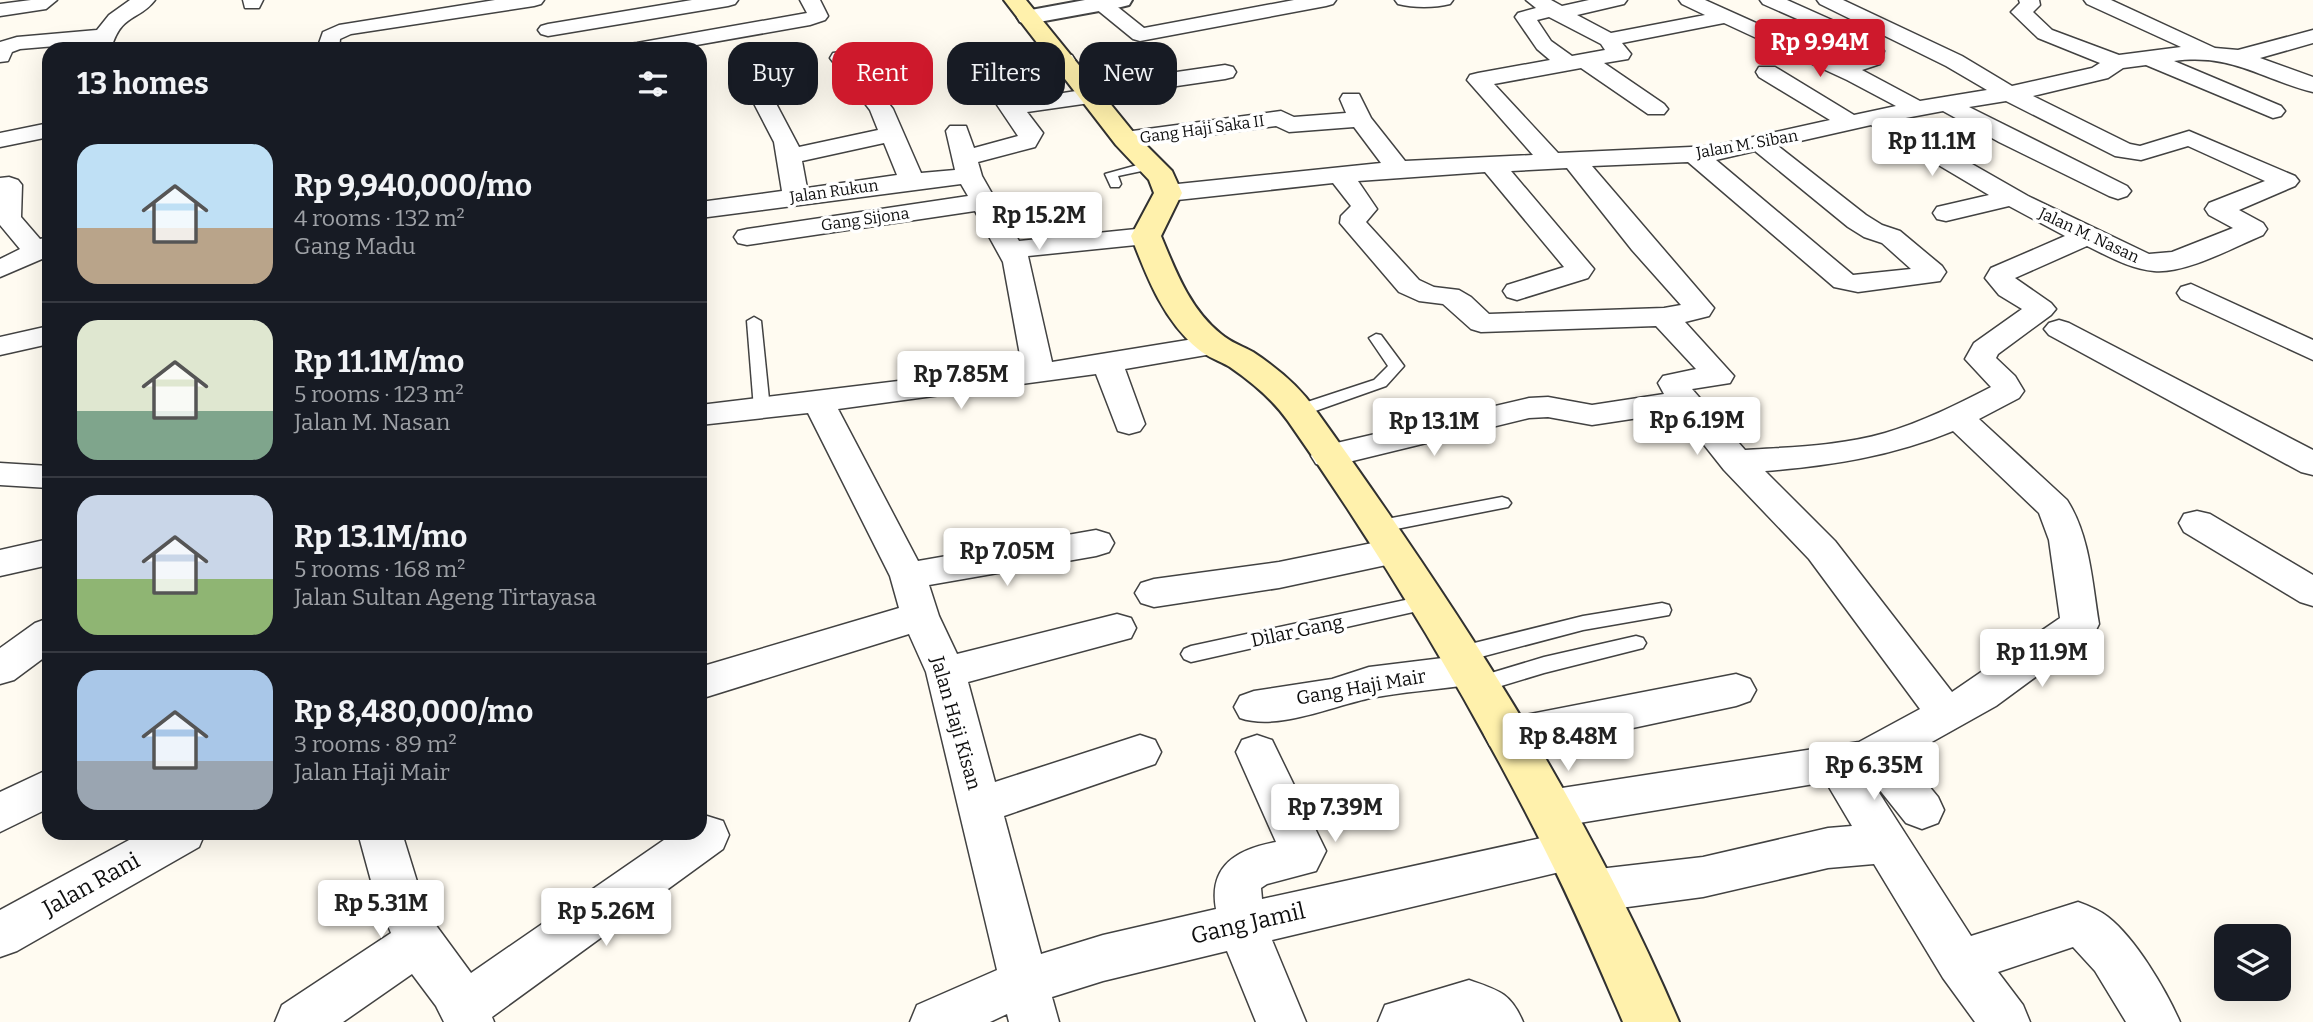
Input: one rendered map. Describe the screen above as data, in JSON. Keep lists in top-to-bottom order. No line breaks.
{"streets":{"street":["Gang Haji Saka II","Jalan M. Siban","Jalan Rukun","Gang Sijona","Jalan M. Nasan","Gang Haji Mair","Jalan Haji Kisan","Jalan Rani","Gang Jamil"],"lane":["Dilar Gang"]},"crossings":[["Jalan M. Siban","Jalan M. Nasan"],["Jalan Haji Kisan","Gang Jamil"]],"page":{"price":["Rp 9.94M","Rp 11.1M","Rp 15.2M","Rp 7.85M","Rp 6.19M","Rp 13.1M","Rp 7.05M","Rp 11.9M","Rp 8.48M","Rp 6.35M","Rp 7.39M","Rp 5.31M","Rp 5.26M"],"chip":["Buy","Rent","Filters","New"],"heading":"13 homes","list":[{"name":"Rp 9,940,000/mo","note":"4 rooms · 132 m² · Gang Madu"},{"name":"Rp 11.1M/mo","note":"5 rooms · 123 m² · Jalan M. Nasan"},{"name":"Rp 13.1M/mo","note":"5 rooms · 168 m² · Jalan Sultan Ageng Tirtayasa"},{"name":"Rp 8,480,000/mo","note":"3 rooms · 89 m² · Jalan Haji Mair"}]}}
